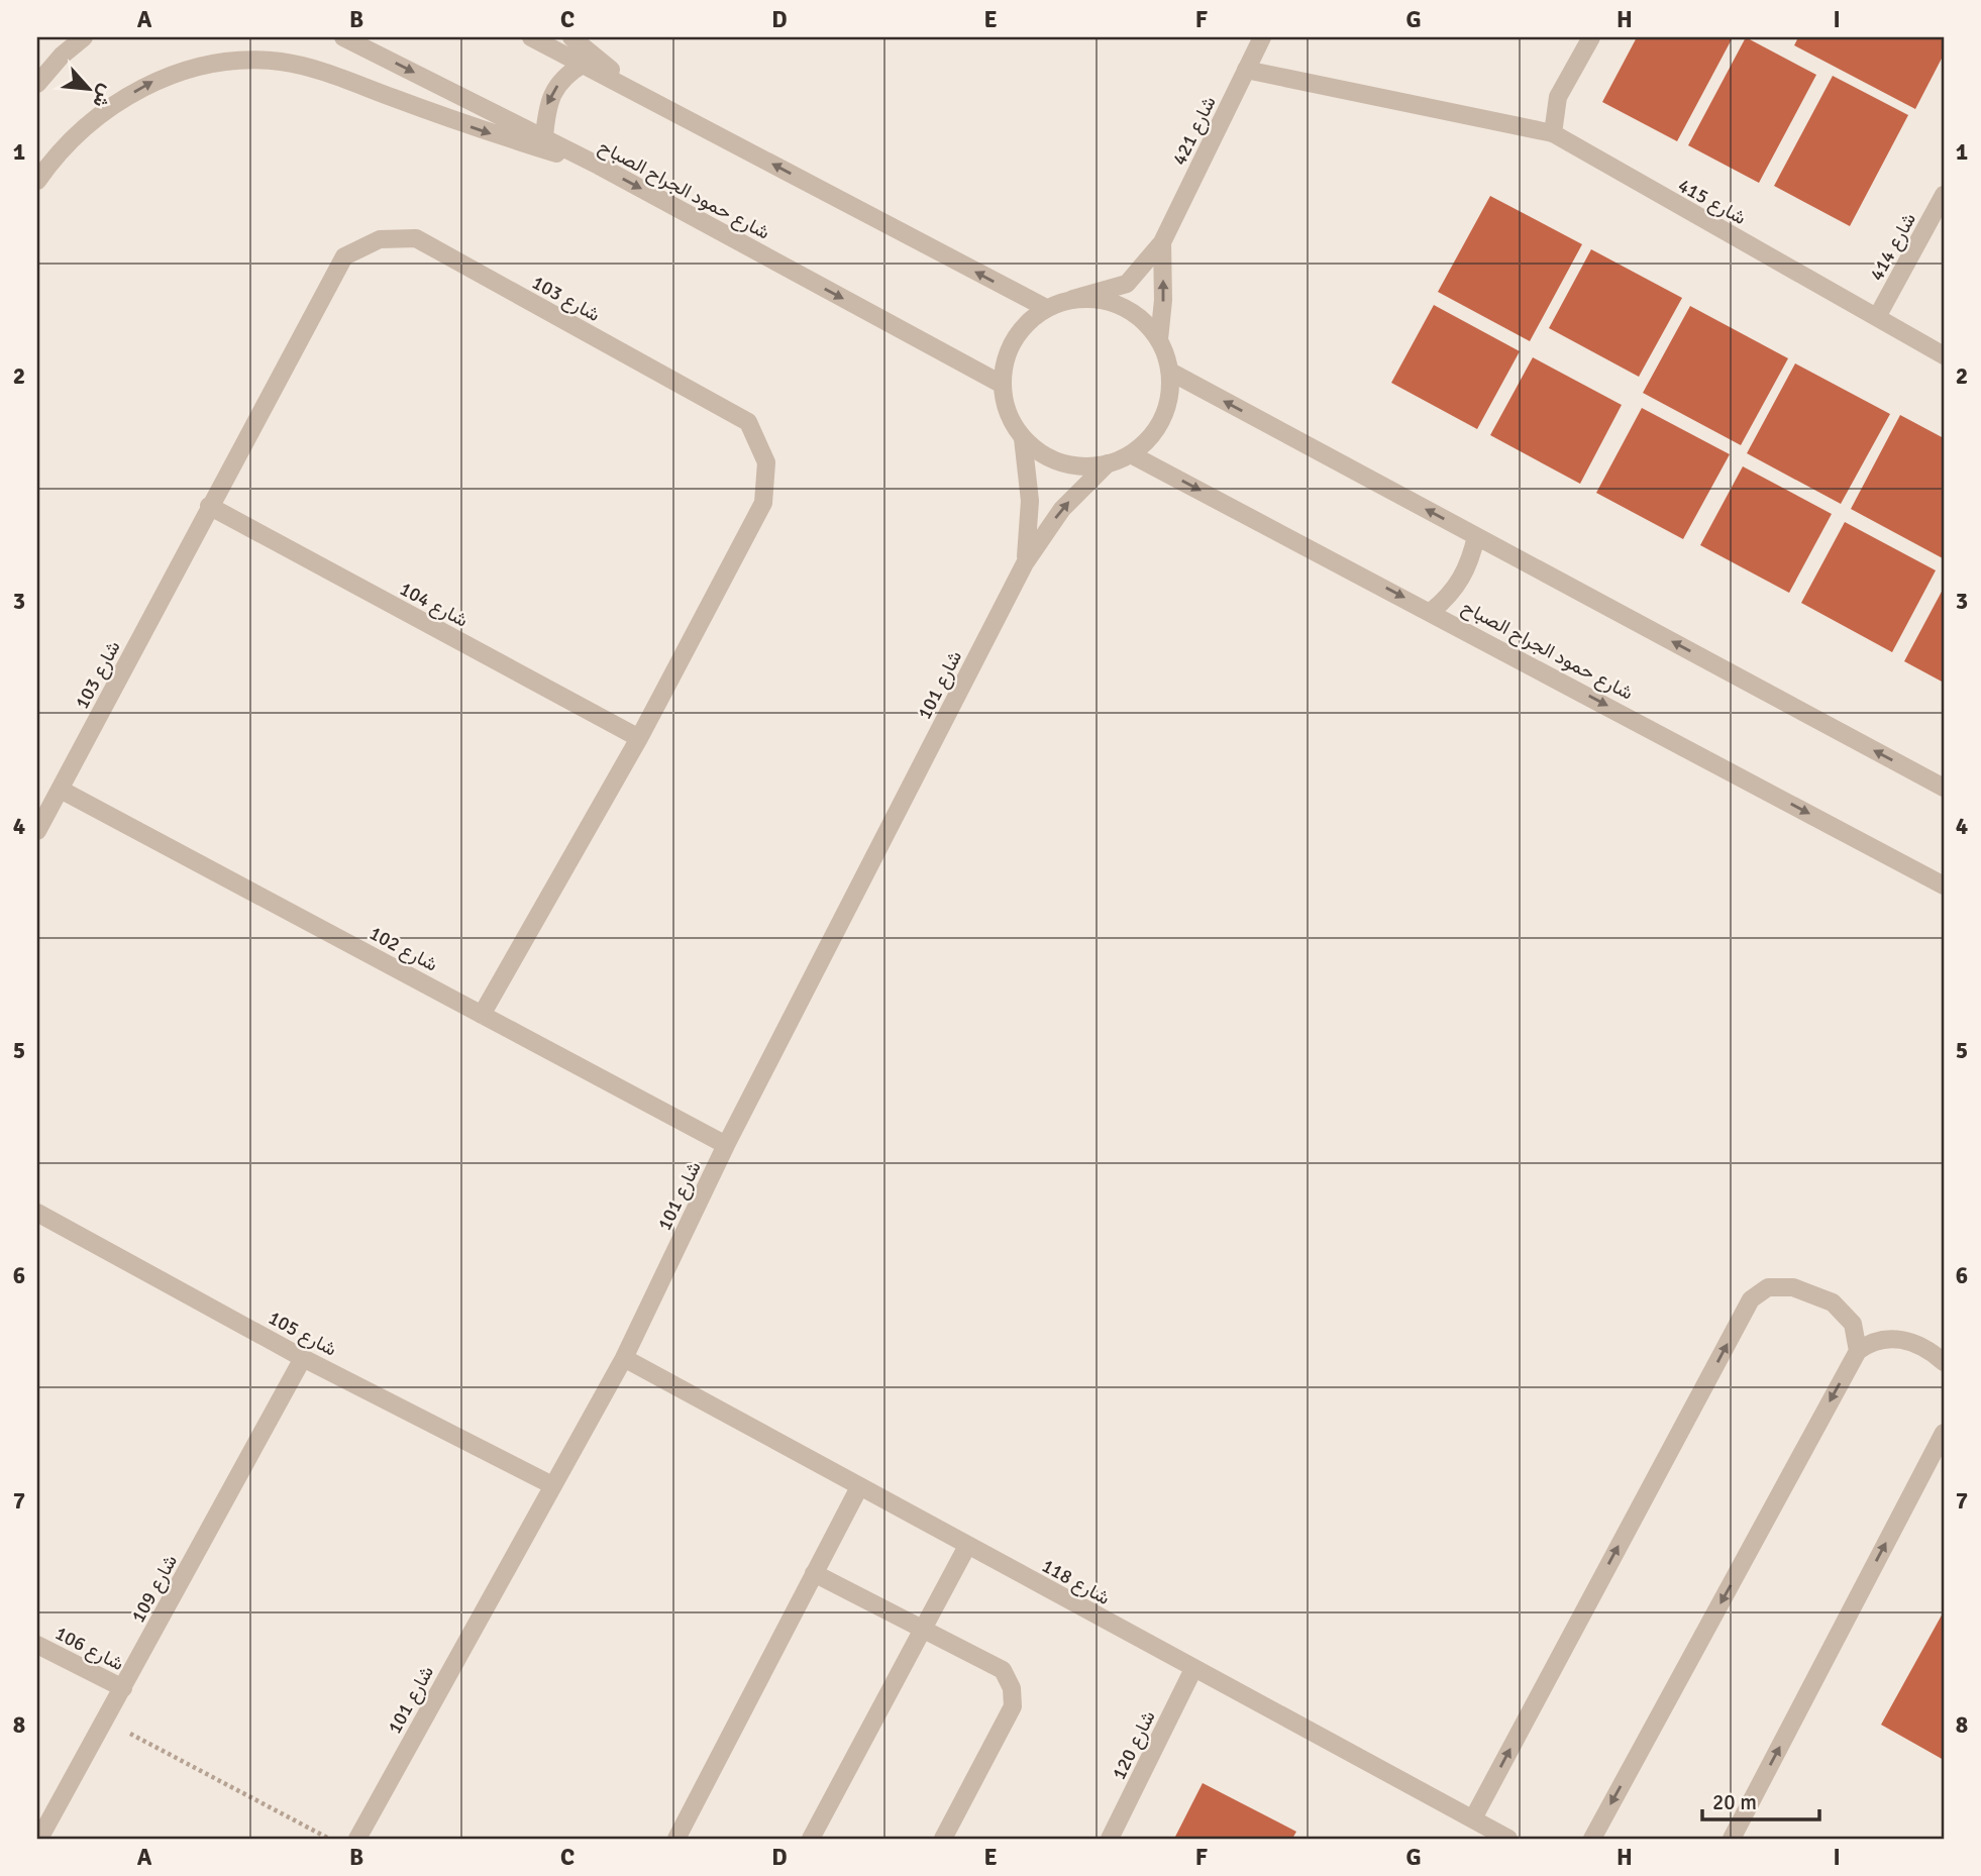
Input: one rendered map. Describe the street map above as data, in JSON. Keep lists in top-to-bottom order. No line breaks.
{"streets":{"street":["شارع 421","شارع حمود الجراح الصباح","شارع 415","شارع 414","شارع 103","شارع 104","شارع 101","شارع 102","شارع 105","شارع 118","شارع 109","شارع 106","شارع 120"]},"crossings":[["شارع 421","شارع حمود الجراح الصباح"],["شارع 421","شارع 415"],["شارع 421","شارع 101"],["شارع حمود الجراح الصباح","شارع 101"],["شارع 415","شارع 414"],["شارع 103","شارع 104"],["شارع 103","شارع 102"],["شارع 101","شارع 102"],["شارع 101","شارع 105"],["شارع 101","شارع 118"],["شارع 105","شارع 109"],["شارع 118","شارع 120"],["شارع 109","شارع 106"]],"scale_bar":"20 m","north":"bottom right","grid":{"columns":["A","B","C","D","E","F","G","H","I"],"rows":["1","2","3","4","5","6","7","8"]}}
